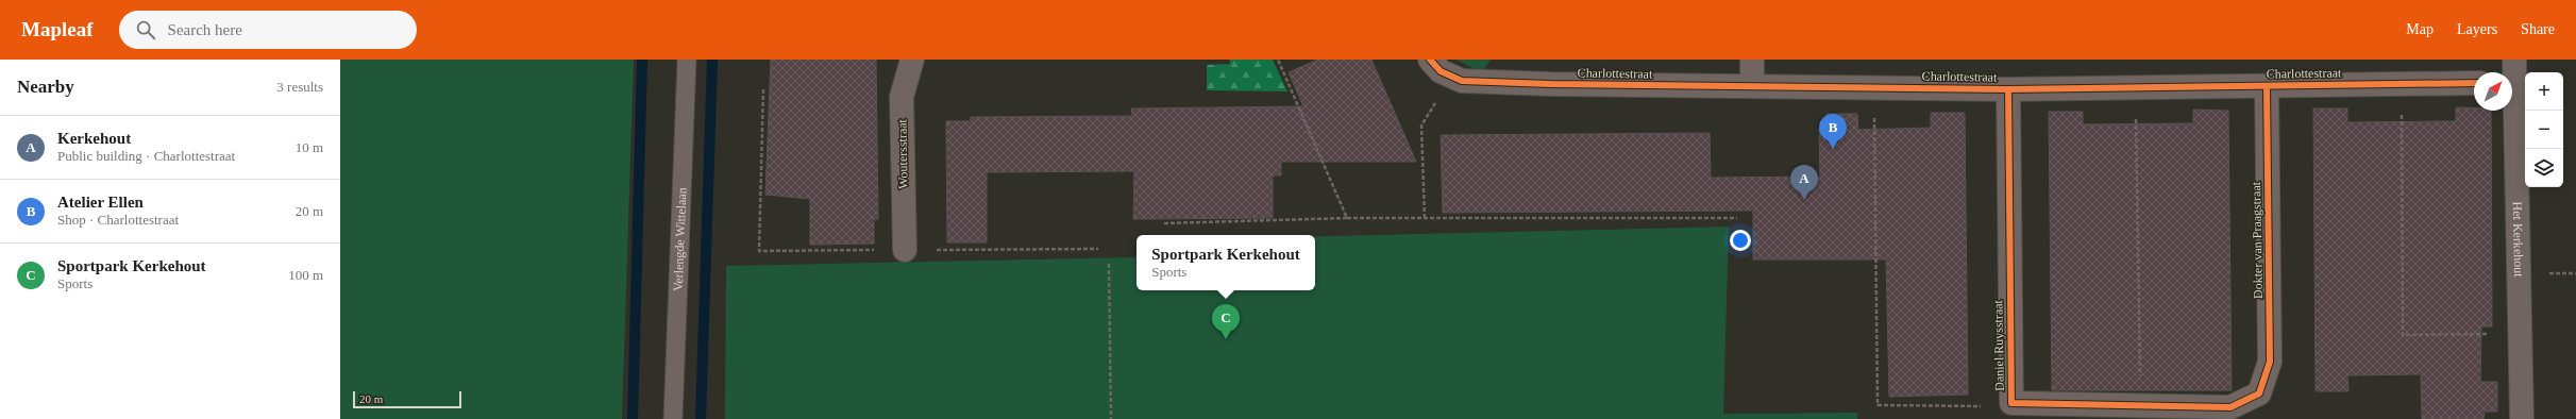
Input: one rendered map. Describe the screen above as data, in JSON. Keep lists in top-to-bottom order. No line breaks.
{"streets":{"street":["Charlottestraat","Woutersstraat","Het Kerkehout","Dokter van Praagstraat","Daniel Ruysstraat"],"lane":["Verlengde Wittelaan"]},"crossings":[["Charlottestraat","Dokter van Praagstraat"],["Charlottestraat","Daniel Ruysstraat"],["Dokter van Praagstraat","Daniel Ruysstraat"]],"scale_bar":"20 m","north":"top right","page":{"header":"Mapleaf","search":"Search here","nav":["Map","Layers","Share"],"heading":["Nearby","3 results"],"map_buttons":["+","−"],"pins":["B","A","C"],"list":[{"mark":"A","name":"Kerkehout","note":"Public building · Charlottestraat","value":"10 m"},{"mark":"B","name":"Atelier Ellen","note":"Shop · Charlottestraat","value":"20 m"},{"mark":"C","name":"Sportpark Kerkehout","note":"Sports","value":"100 m"}],"popup":["Sportpark Kerkehout","Sports"],"scale":"20 m"}}
